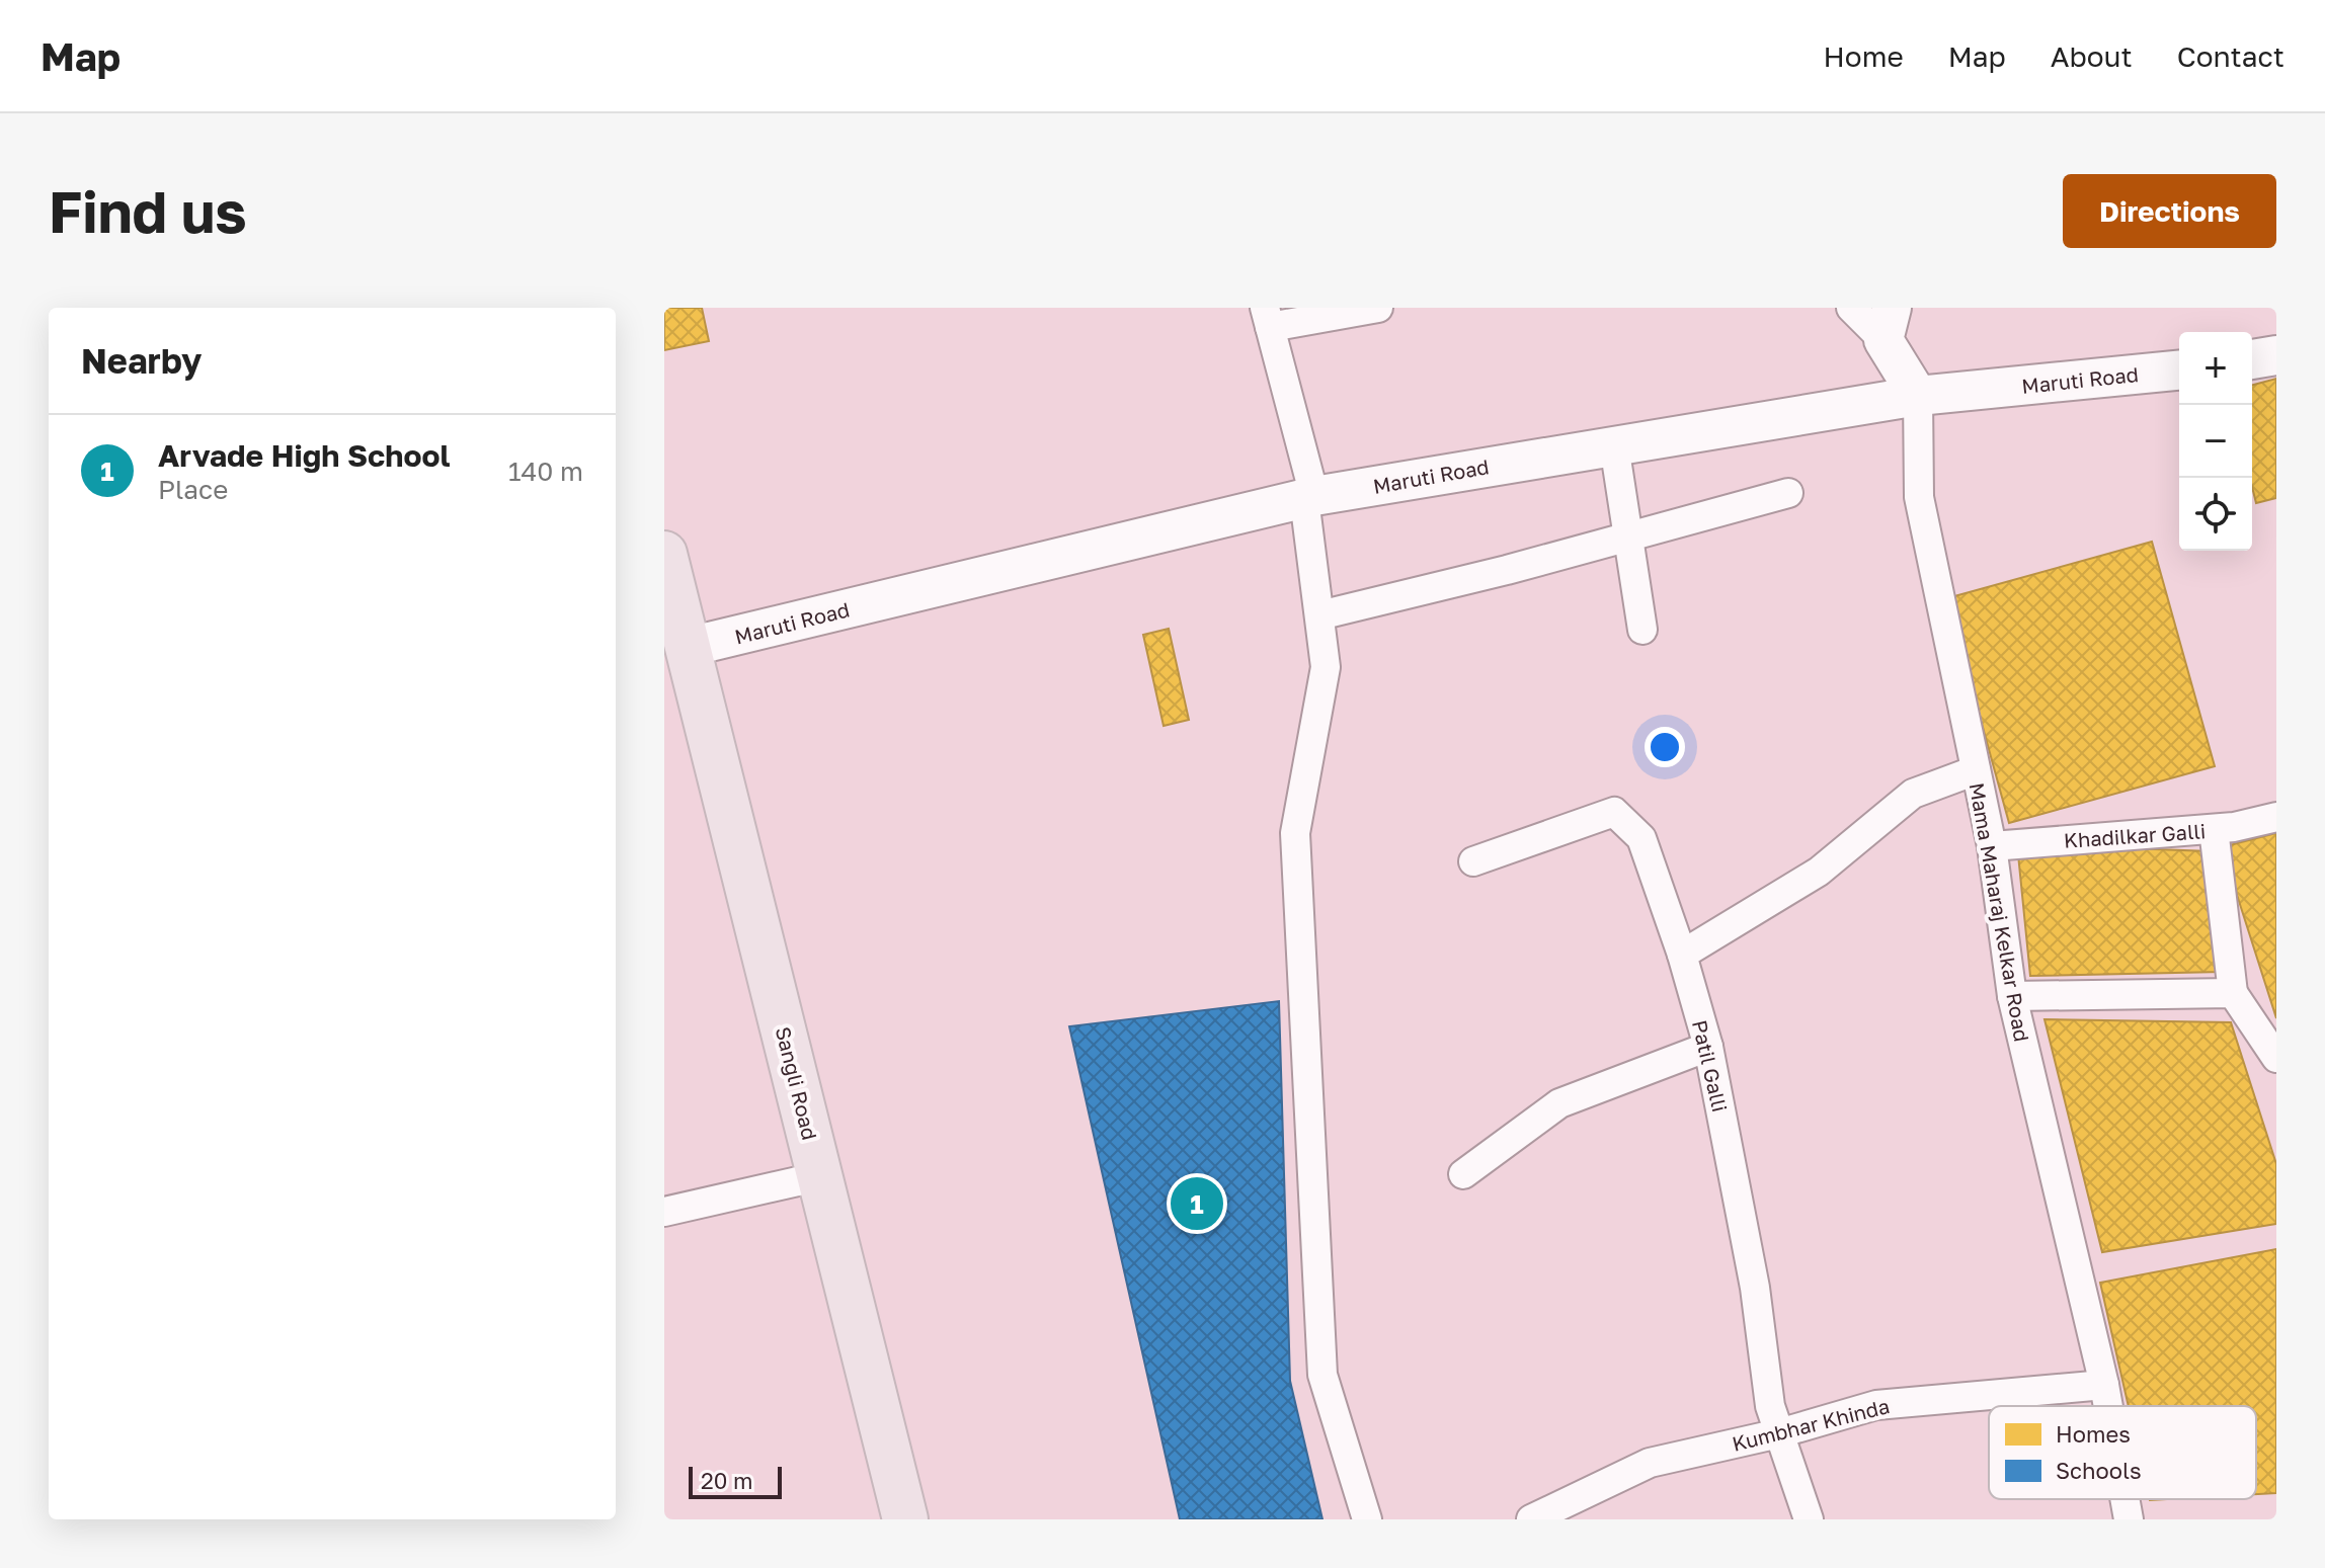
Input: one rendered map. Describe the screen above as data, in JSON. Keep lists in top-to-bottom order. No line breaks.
{"streets":{"highway":["Sangli Road"],"street":["Maruti Road","Khadilkar Galli","Mama Maharaj Kelkar Road","Patil Galli","Kumbhar Khinda"]},"crossings":[["Maruti Road","Mama Maharaj Kelkar Road"],["Maruti Road","Sangli Road"],["Khadilkar Galli","Mama Maharaj Kelkar Road"],["Mama Maharaj Kelkar Road","Kumbhar Khinda"],["Patil Galli","Kumbhar Khinda"]],"legend":["Homes","Schools"],"scale_bar":"20 m","page":{"header":"Map","nav":["Home","Map","About","Contact"],"buttons":"Directions","title":"Find us","heading":"Nearby","map_buttons":["+","−"],"list":[{"mark":"1","name":"Arvade High School","note":"Place","value":"140 m"}],"pins":"1","scale":"20 m"}}
